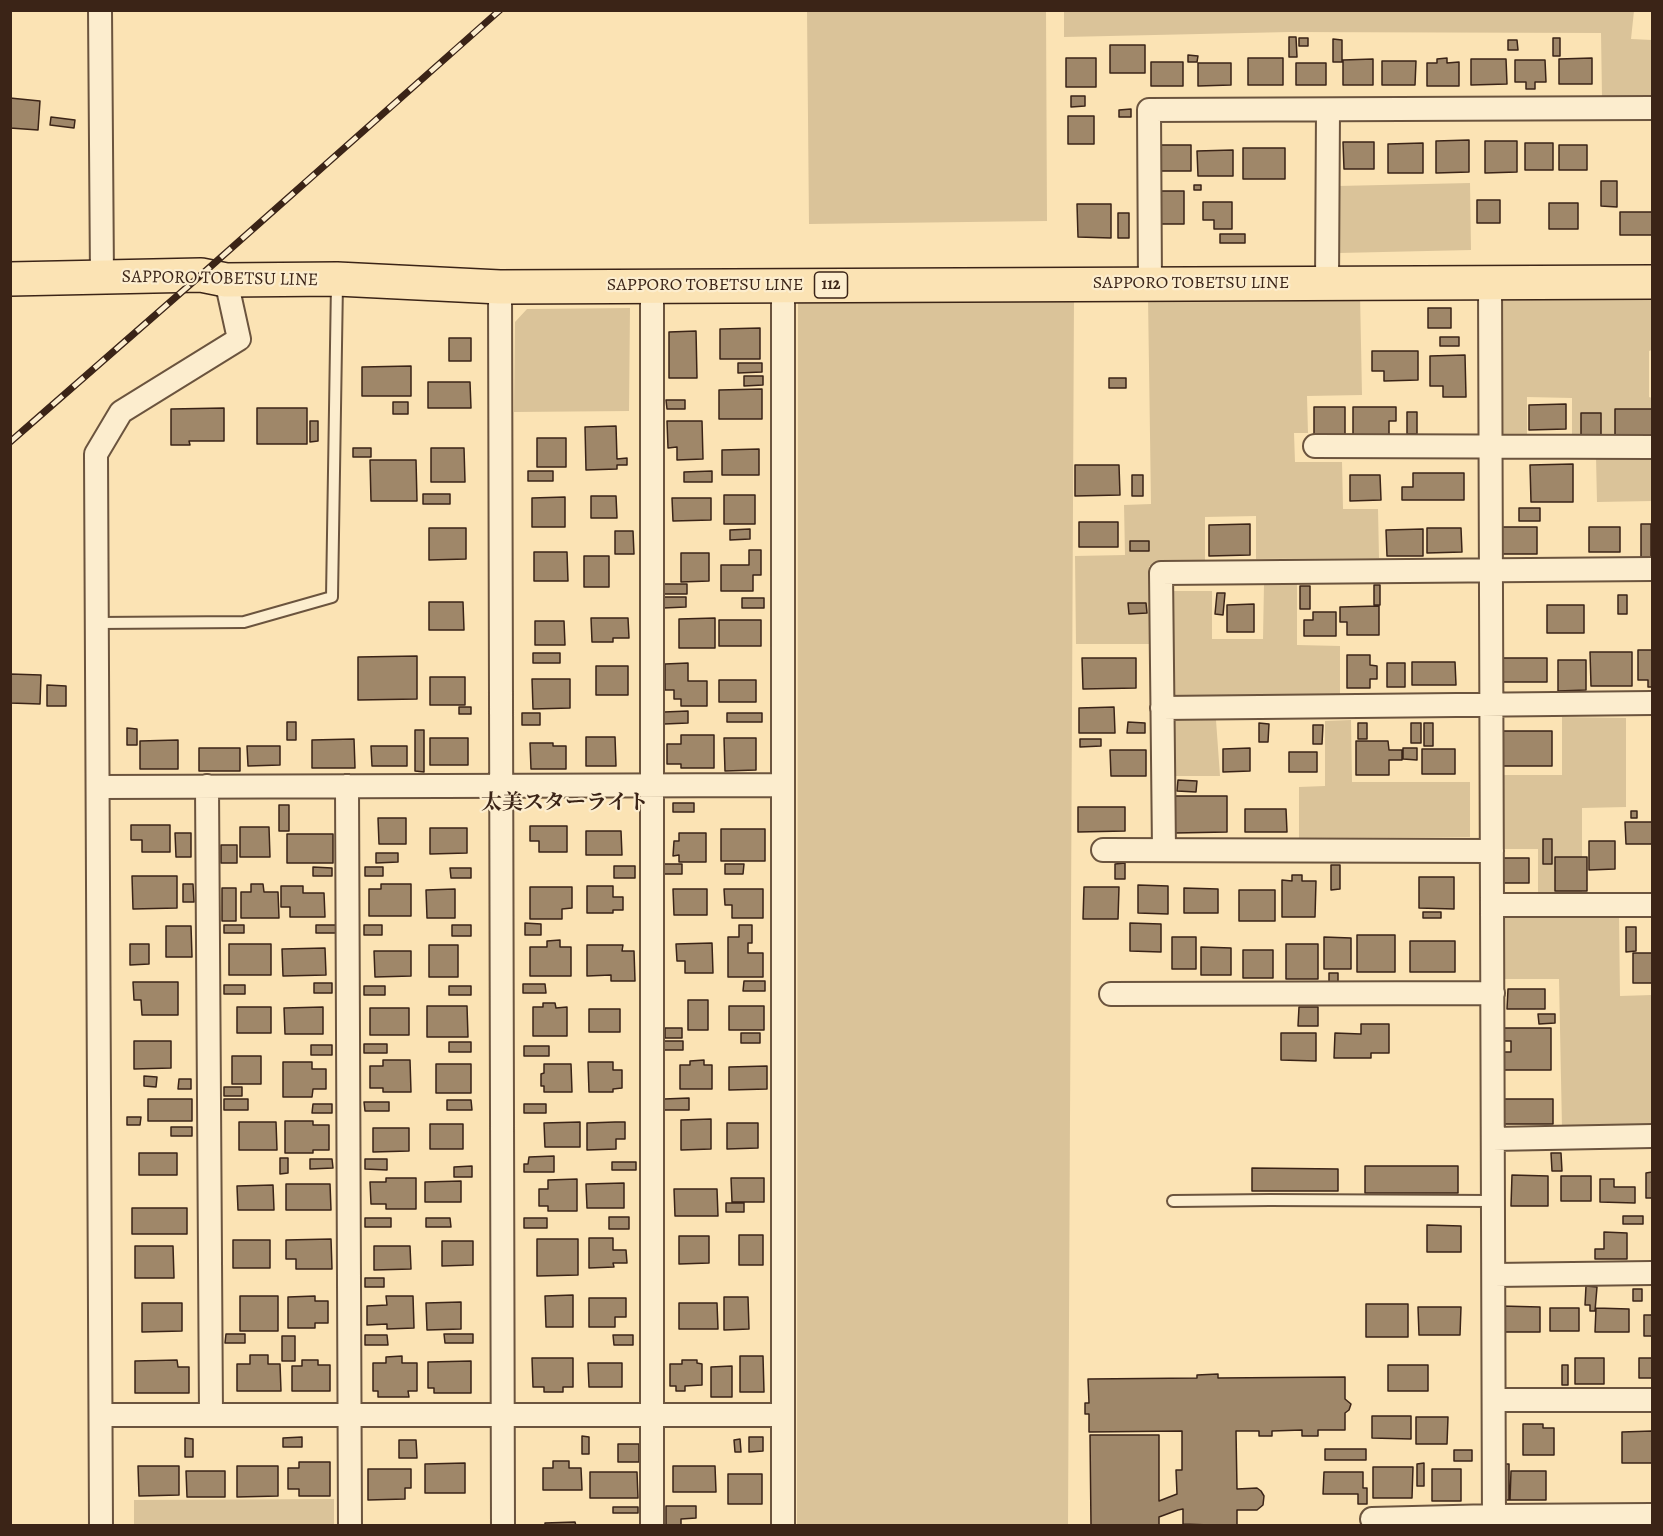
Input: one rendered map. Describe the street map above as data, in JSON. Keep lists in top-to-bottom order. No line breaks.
{"streets":{"main road":["SAPPORO TOBETSU LINE","112"]},"districts":["太美スターライト"]}
